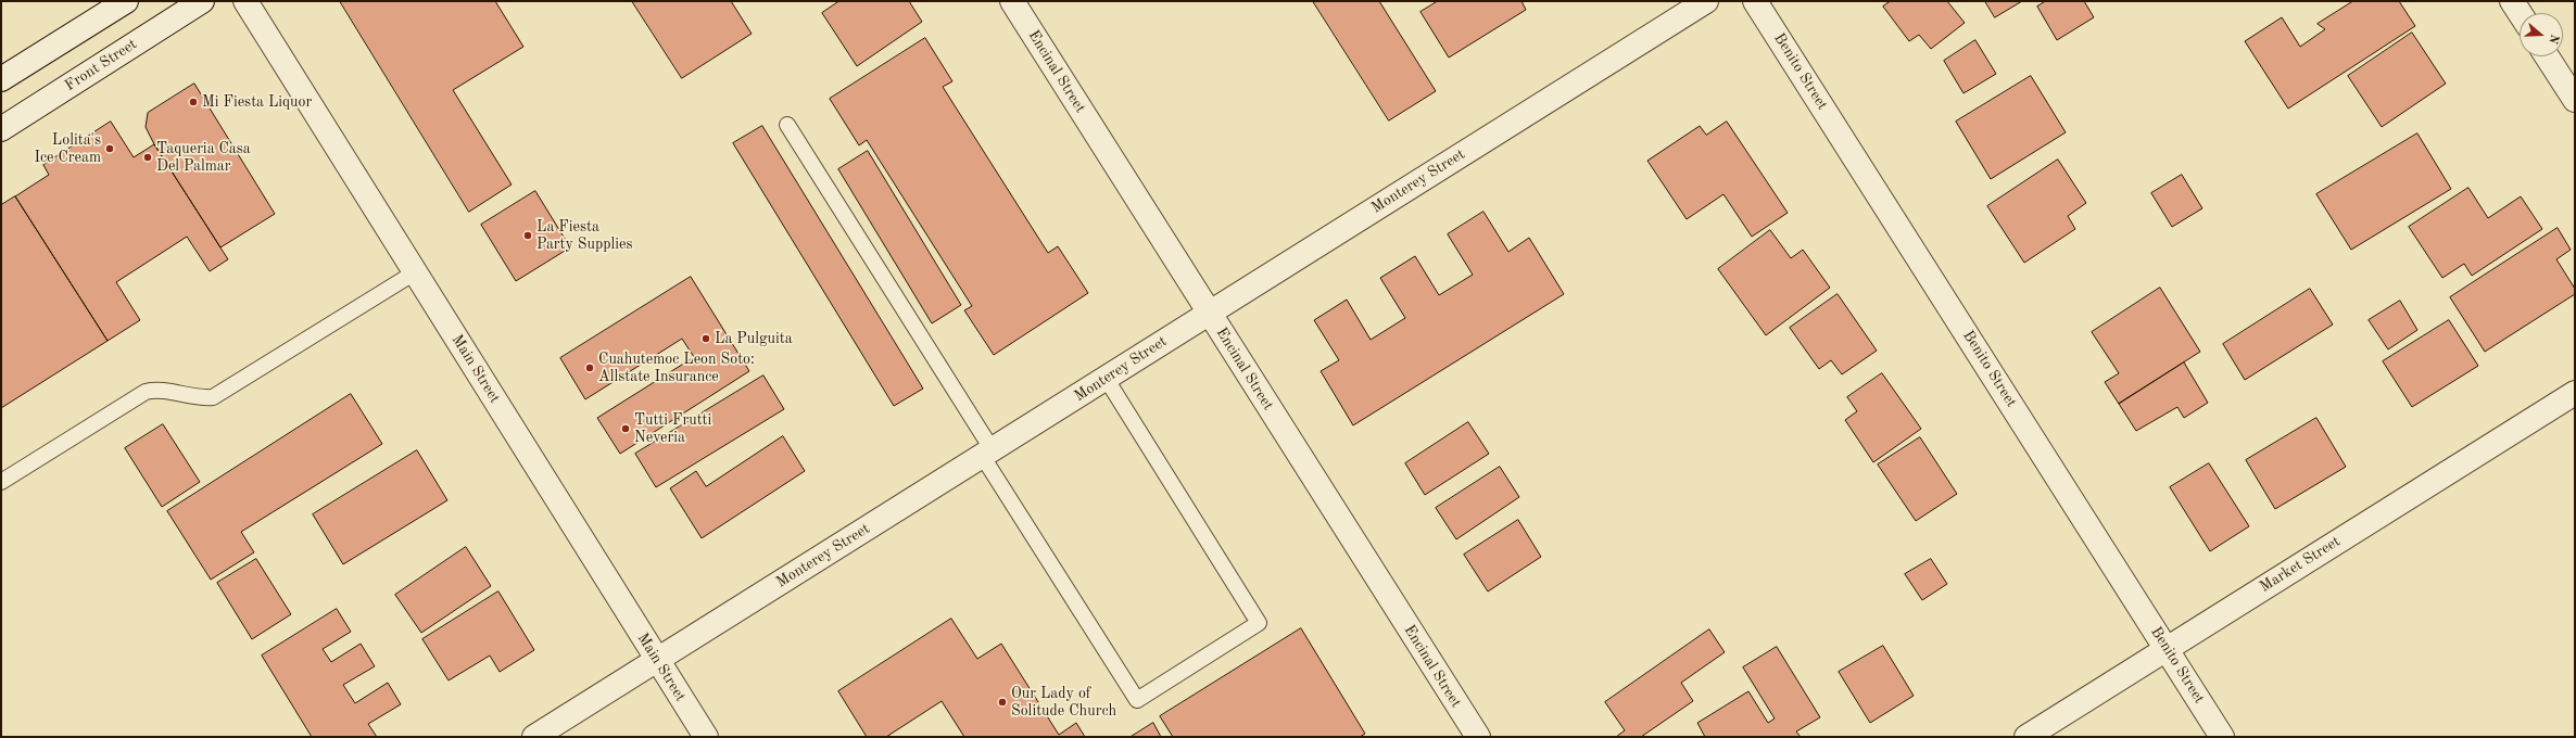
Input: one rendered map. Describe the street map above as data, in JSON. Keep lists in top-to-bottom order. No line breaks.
{"streets":{"street":["Front Street","Encinal Street","Benito Street","Monterey Street","Main Street","Market Street"]},"crossings":[["Encinal Street","Monterey Street"],["Benito Street","Market Street"],["Monterey Street","Main Street"]],"places":["Mi Fiesta Liquor","Lolita's Ice Cream","Taqueria Casa Del Palmar","La Fiesta Party Supplies","La Pulguita","Cuahutemoc Leon Soto: Allstate Insurance","Tutti Frutti Neveria","Our Lady of Solitude Church"],"north":"right"}
